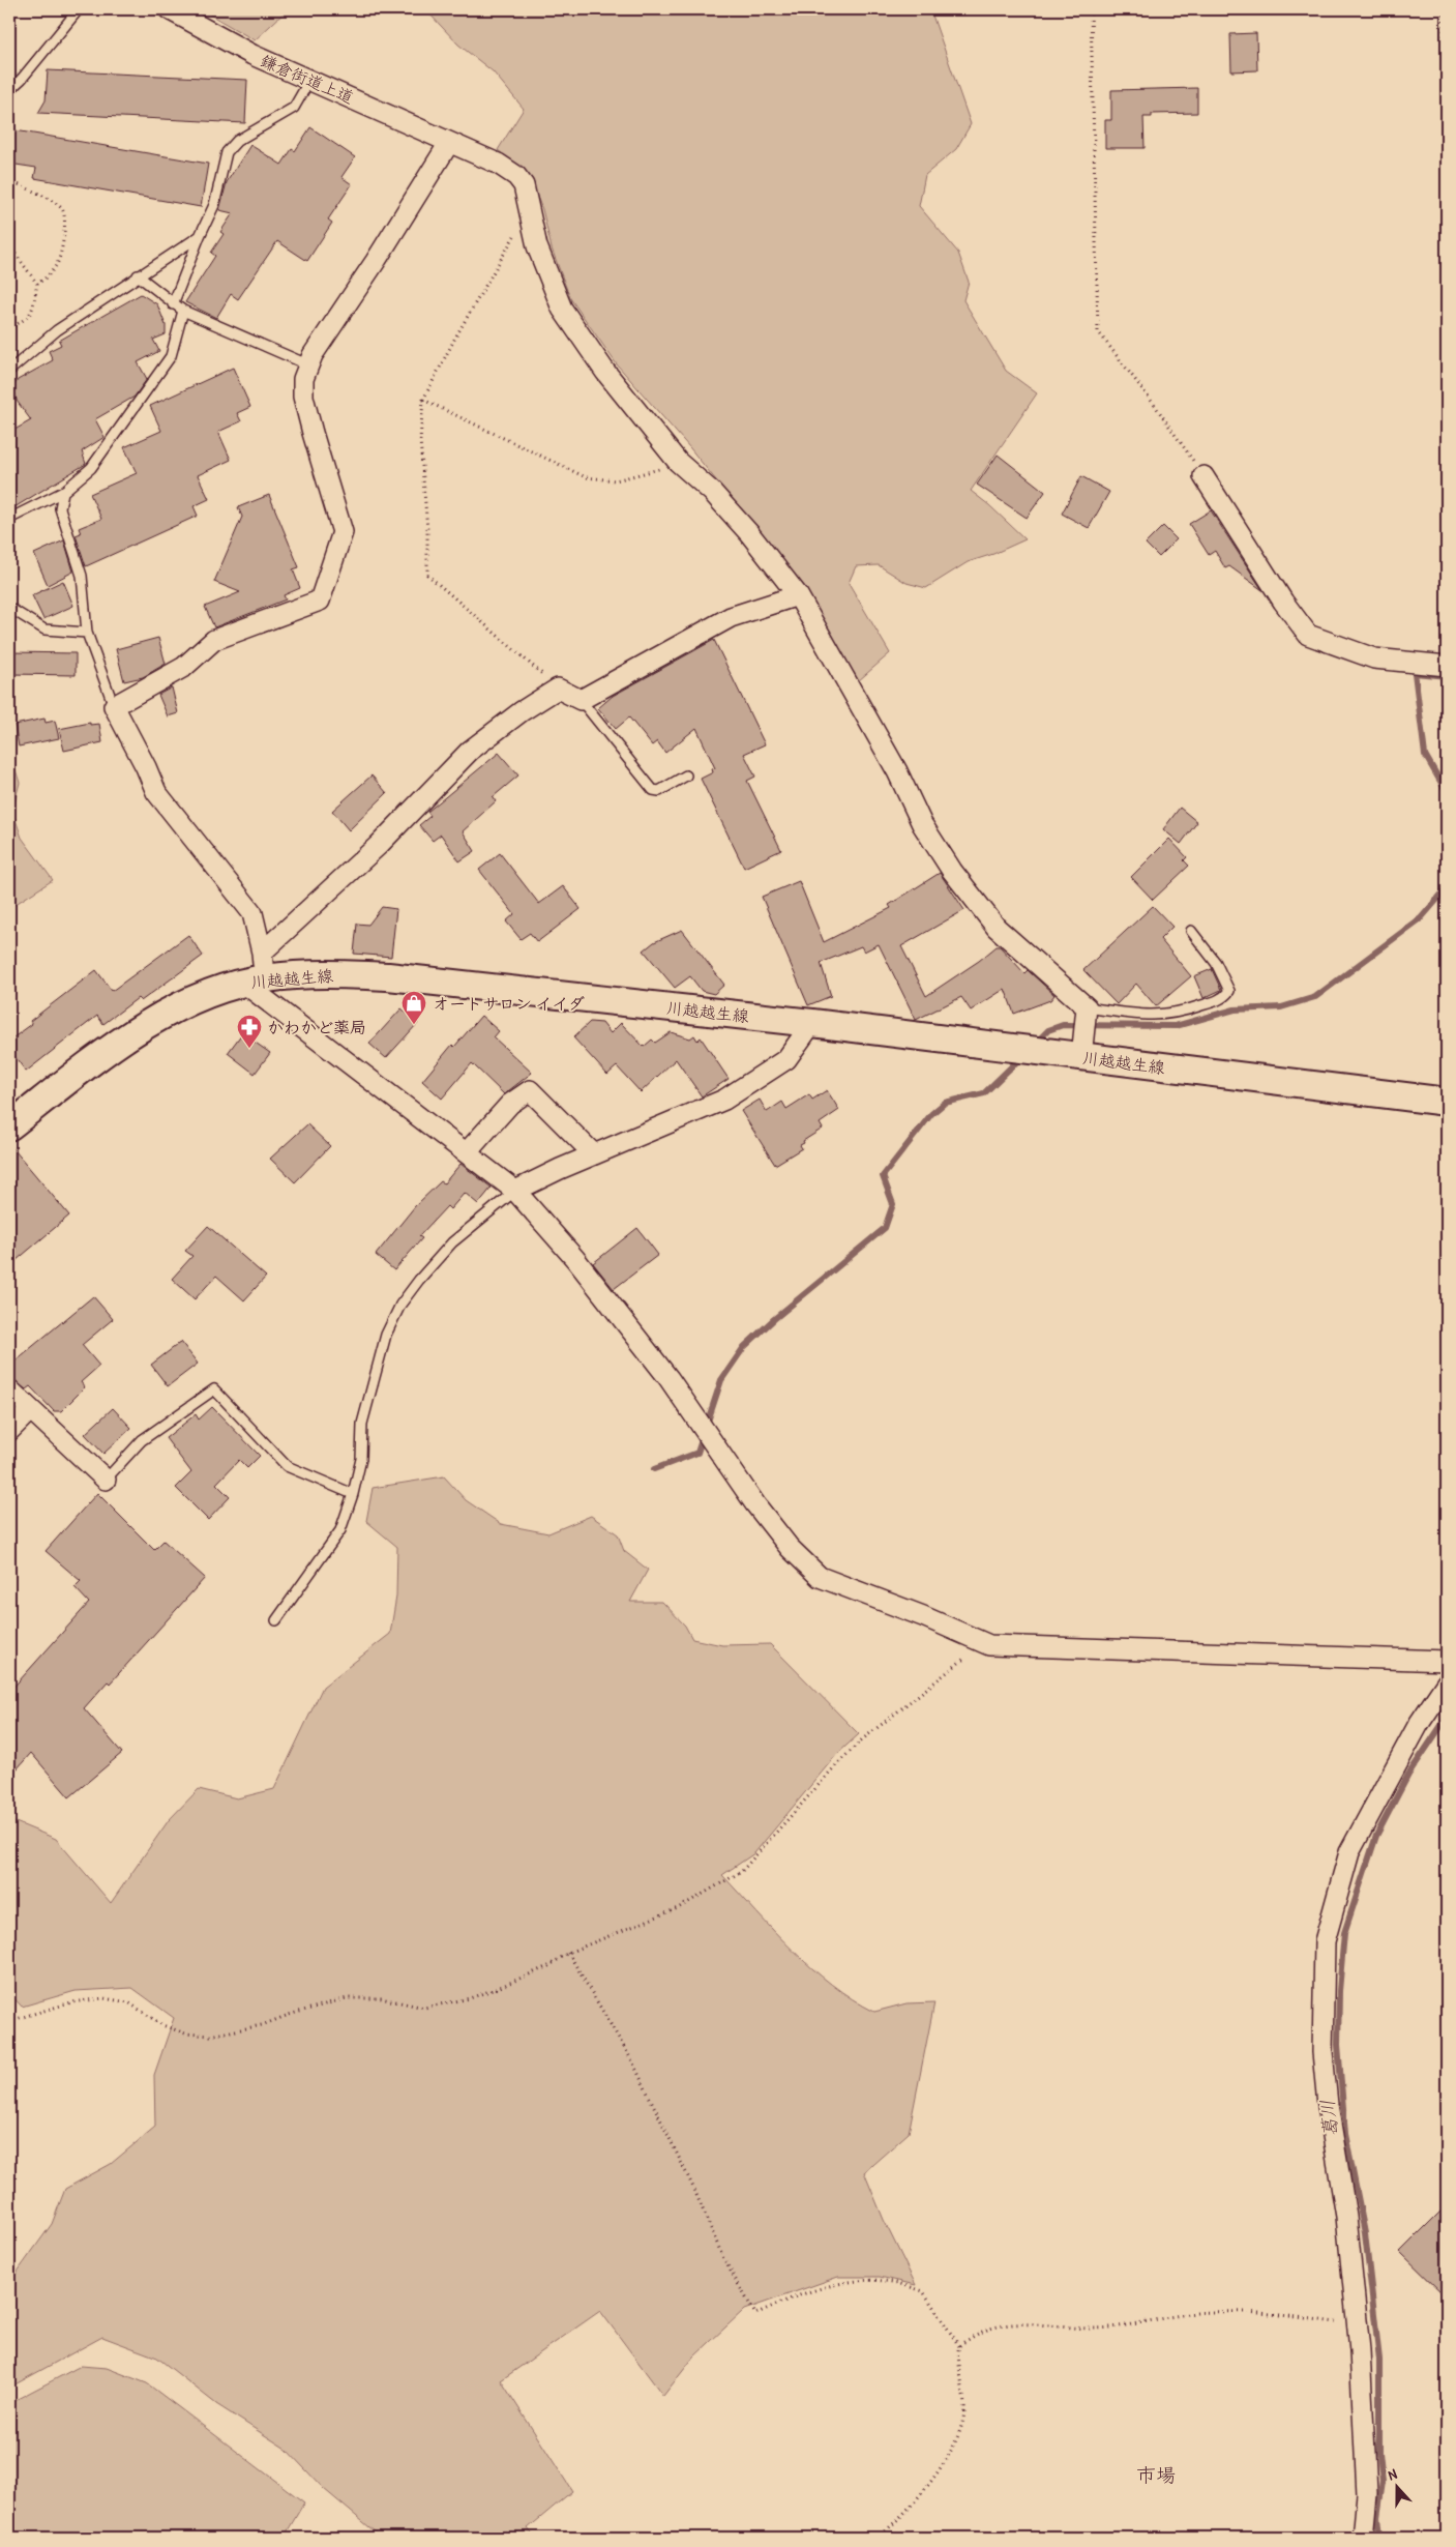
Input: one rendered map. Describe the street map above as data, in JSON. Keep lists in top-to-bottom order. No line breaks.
{"streets":{"main road":["川越越生線"],"street":["鎌倉街道上道"]},"districts":["市場"],"water":["葛川"],"places":{"shop":["オートサロン イイダ"],"pharmacy":["かわかど薬局"]},"north":"top"}
